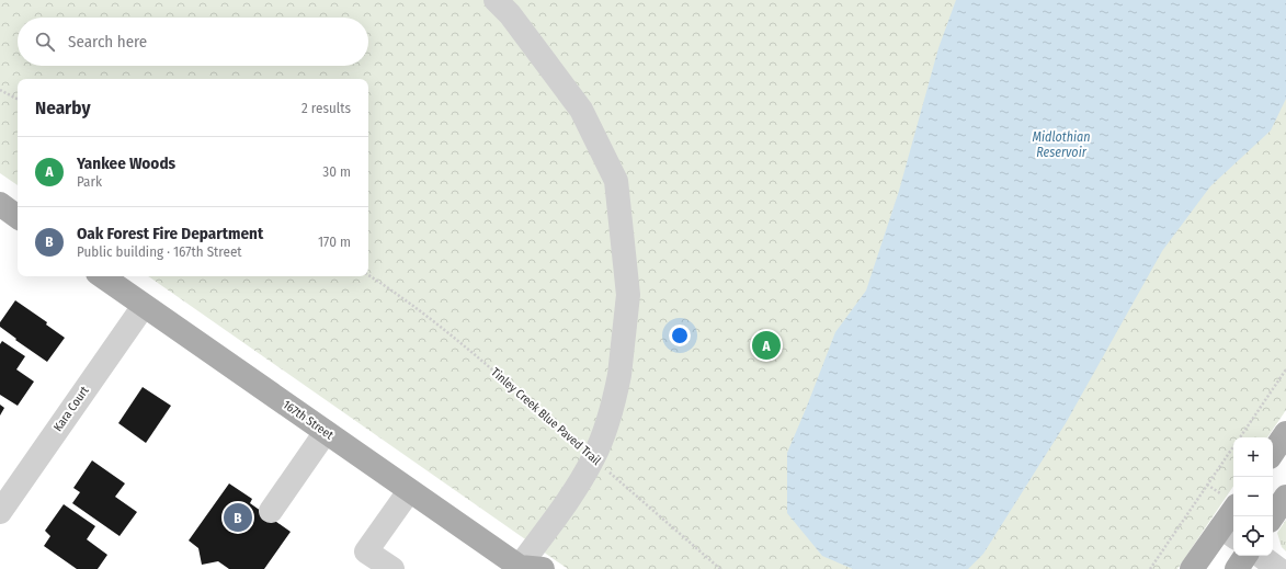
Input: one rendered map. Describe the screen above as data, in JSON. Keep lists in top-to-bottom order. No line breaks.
{"streets":{"main road":["167th Street"],"street":["Kara Court"],"path":["Tinley Creek Blue Paved Trail"]},"crossings":[["Kara Court","167th Street"]],"water":["Midlothian Reservoir"],"page":{"search":"Search here","heading":["Nearby","2 results"],"list":[{"mark":"A","name":"Yankee Woods","note":"Park","value":"30 m"},{"mark":"B","name":"Oak Forest Fire Department","note":"Public building · 167th Street","value":"170 m"}],"pins":["A","B"],"map_buttons":["+","−"]}}
